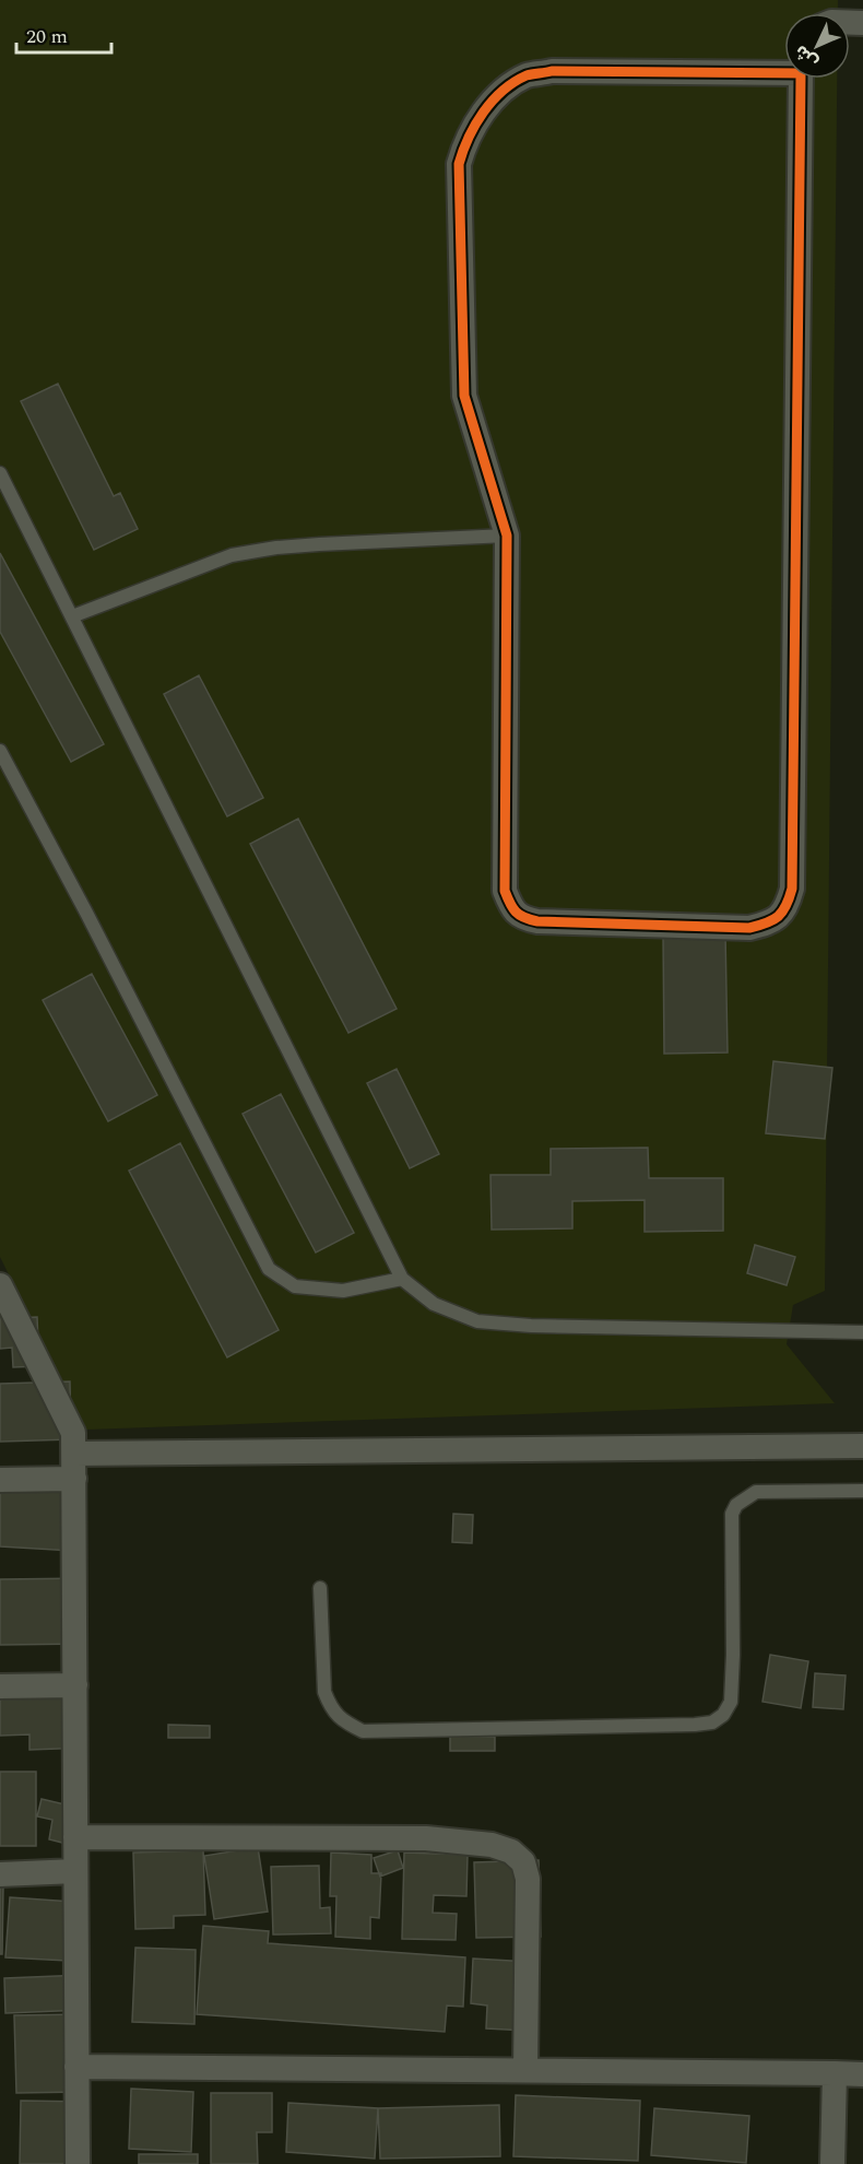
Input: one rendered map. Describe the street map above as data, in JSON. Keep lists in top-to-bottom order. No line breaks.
{"scale_bar":"20 m","north":"bottom left"}
